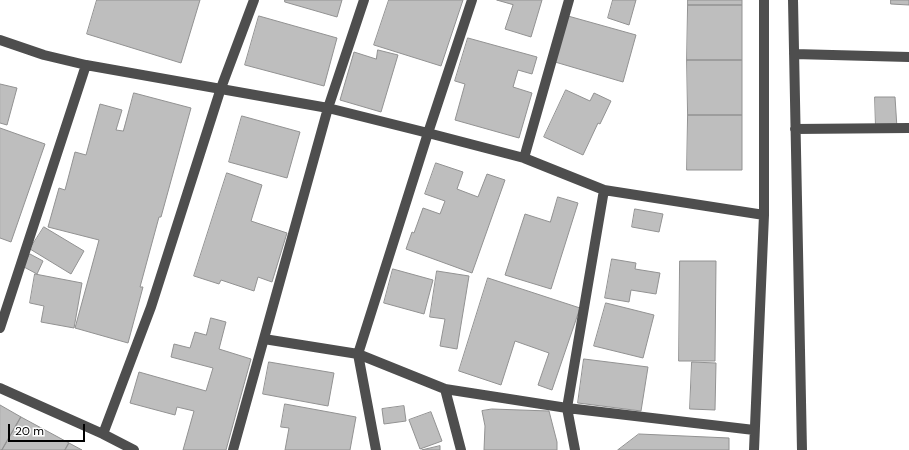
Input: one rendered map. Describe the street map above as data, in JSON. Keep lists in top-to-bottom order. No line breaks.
{"scale_bar":"20 m"}
